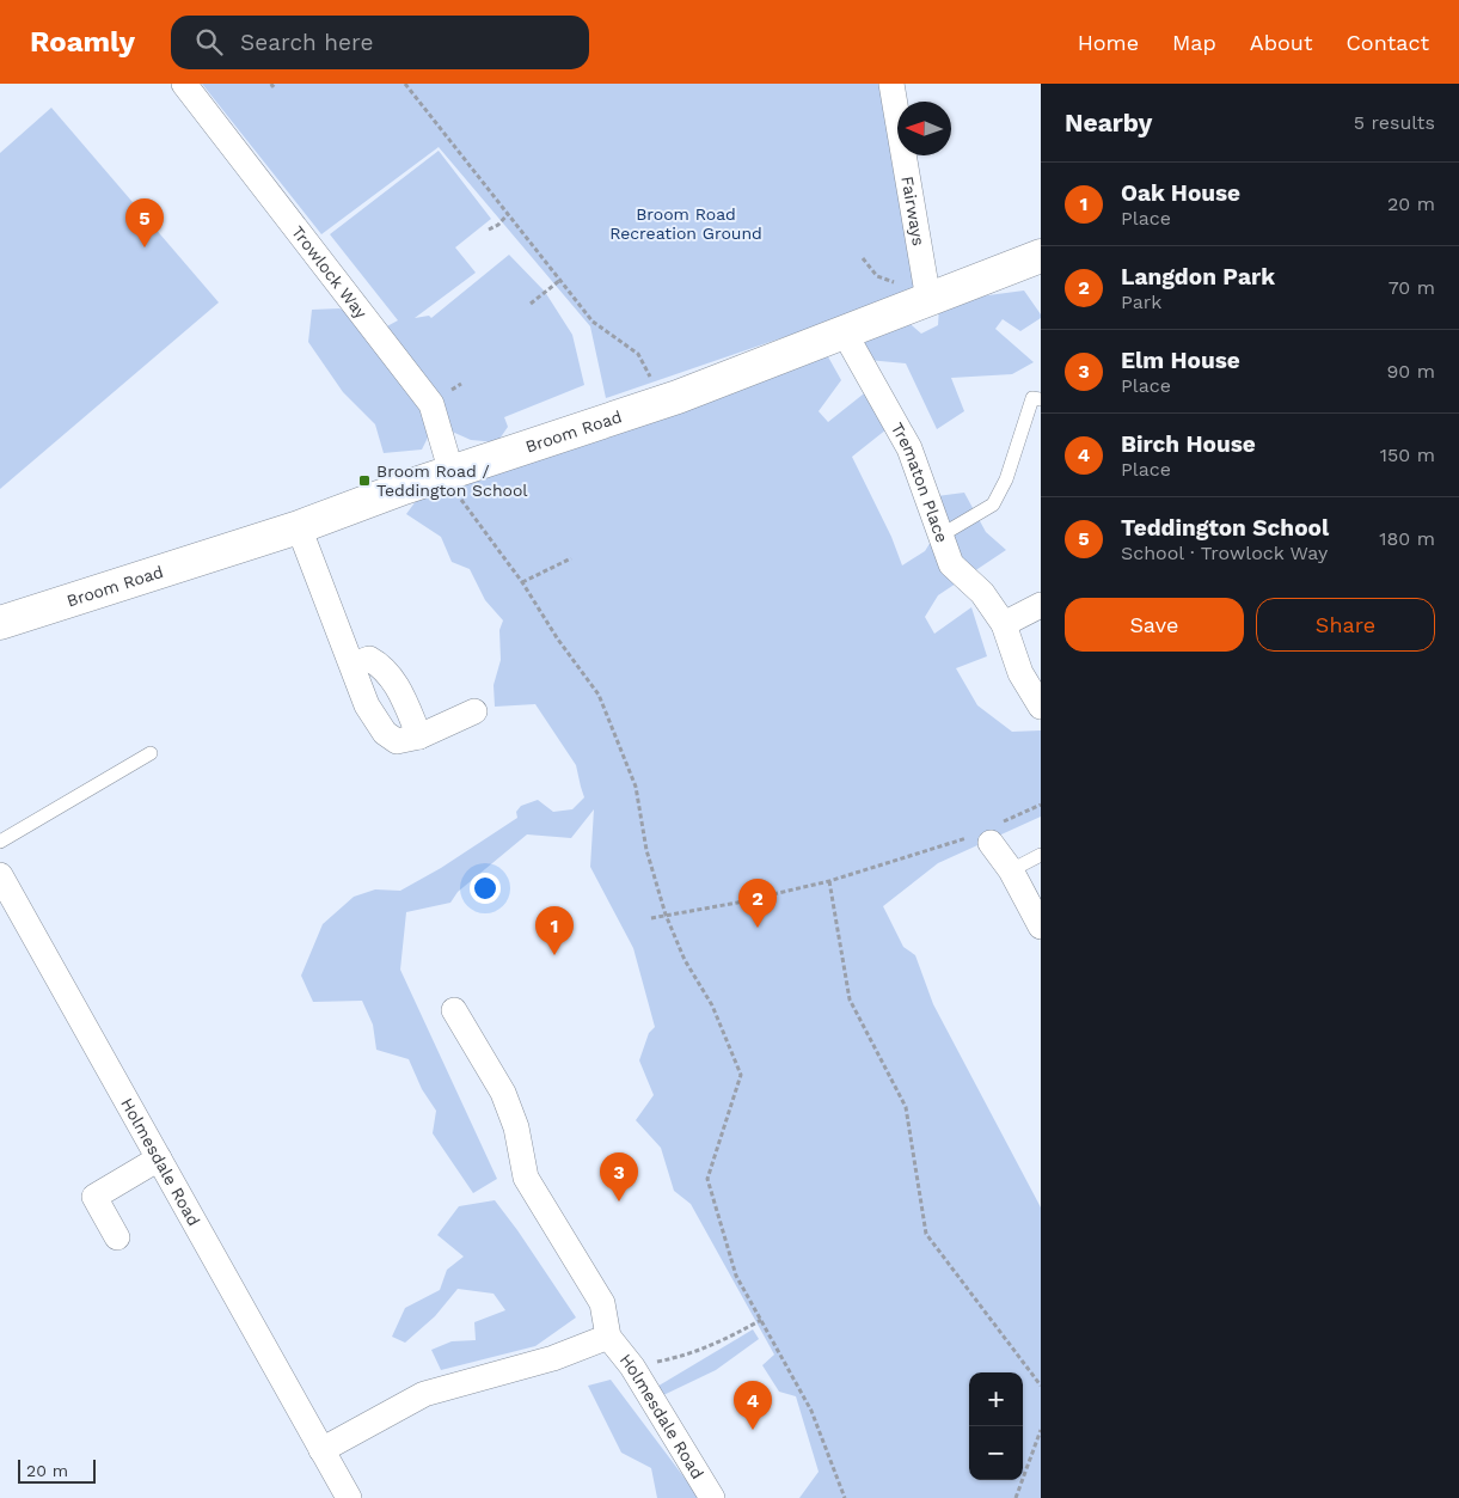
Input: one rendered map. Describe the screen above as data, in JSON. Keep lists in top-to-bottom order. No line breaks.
{"streets":{"street":["Fairways","Trowlock Way","Broom Road","Trematon Place","Holmesdale Road"]},"crossings":[["Fairways","Broom Road"],["Trowlock Way","Broom Road"],["Broom Road","Trematon Place"]],"parks":["Broom Road Recreation Ground"],"places":{"transit":["Broom Road / Teddington School"]},"scale_bar":"20 m","north":"left","page":{"header":"Roamly","search":"Search here","nav":["Home","Map","About","Contact"],"heading":["Nearby","5 results"],"list":[{"mark":"1","name":"Oak House","note":"Place","value":"20 m"},{"mark":"2","name":"Langdon Park","note":"Park","value":"70 m"},{"mark":"3","name":"Elm House","note":"Place","value":"90 m"},{"mark":"4","name":"Birch House","note":"Place","value":"150 m"},{"mark":"5","name":"Teddington School","note":"School · Trowlock Way","value":"180 m"}],"pins":["5","2","1","3","4"],"buttons":["Save","Share"],"map_buttons":["+","−"],"scale":"20 m"}}
